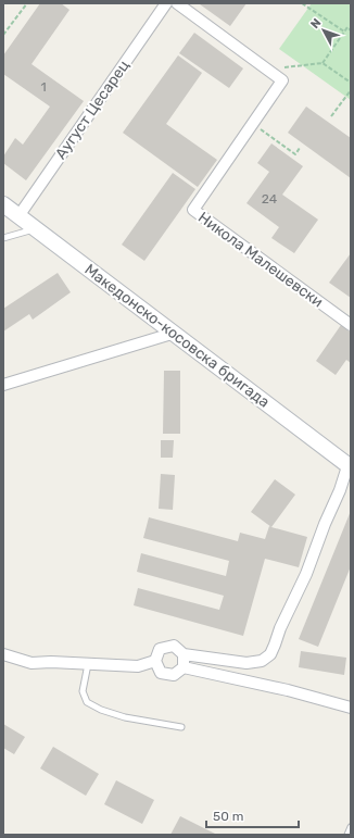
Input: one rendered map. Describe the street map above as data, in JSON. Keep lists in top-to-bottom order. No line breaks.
{"streets":{"street":["Аугуст Цесарец","Никола Малешевски","Македонско-косовска бригада"]},"crossings":[["Аугуст Цесарец","Македонско-косовска бригада"]],"house_numbers":["1","24"],"scale_bar":"50 m","north":"top left"}
